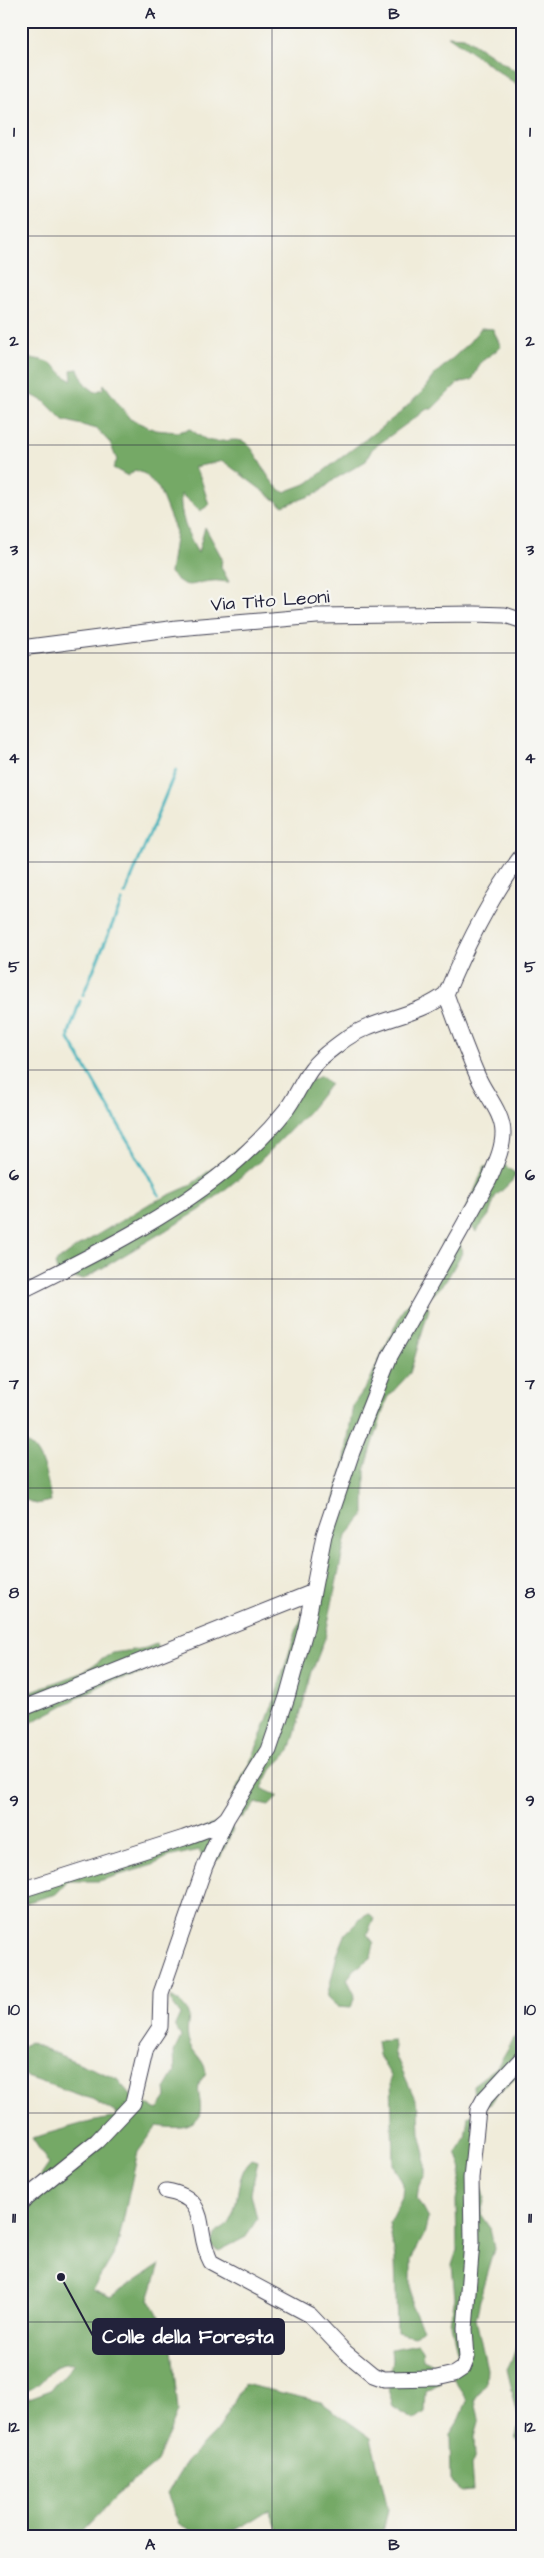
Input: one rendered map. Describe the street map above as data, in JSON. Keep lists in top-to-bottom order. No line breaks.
{"streets":{"street":["Via Tito Leoni"]},"places":["Colle della Foresta"],"grid":{"columns":["A","B"],"rows":["1","2","3","4","5","6","7","8","9","10","11","12"]}}
